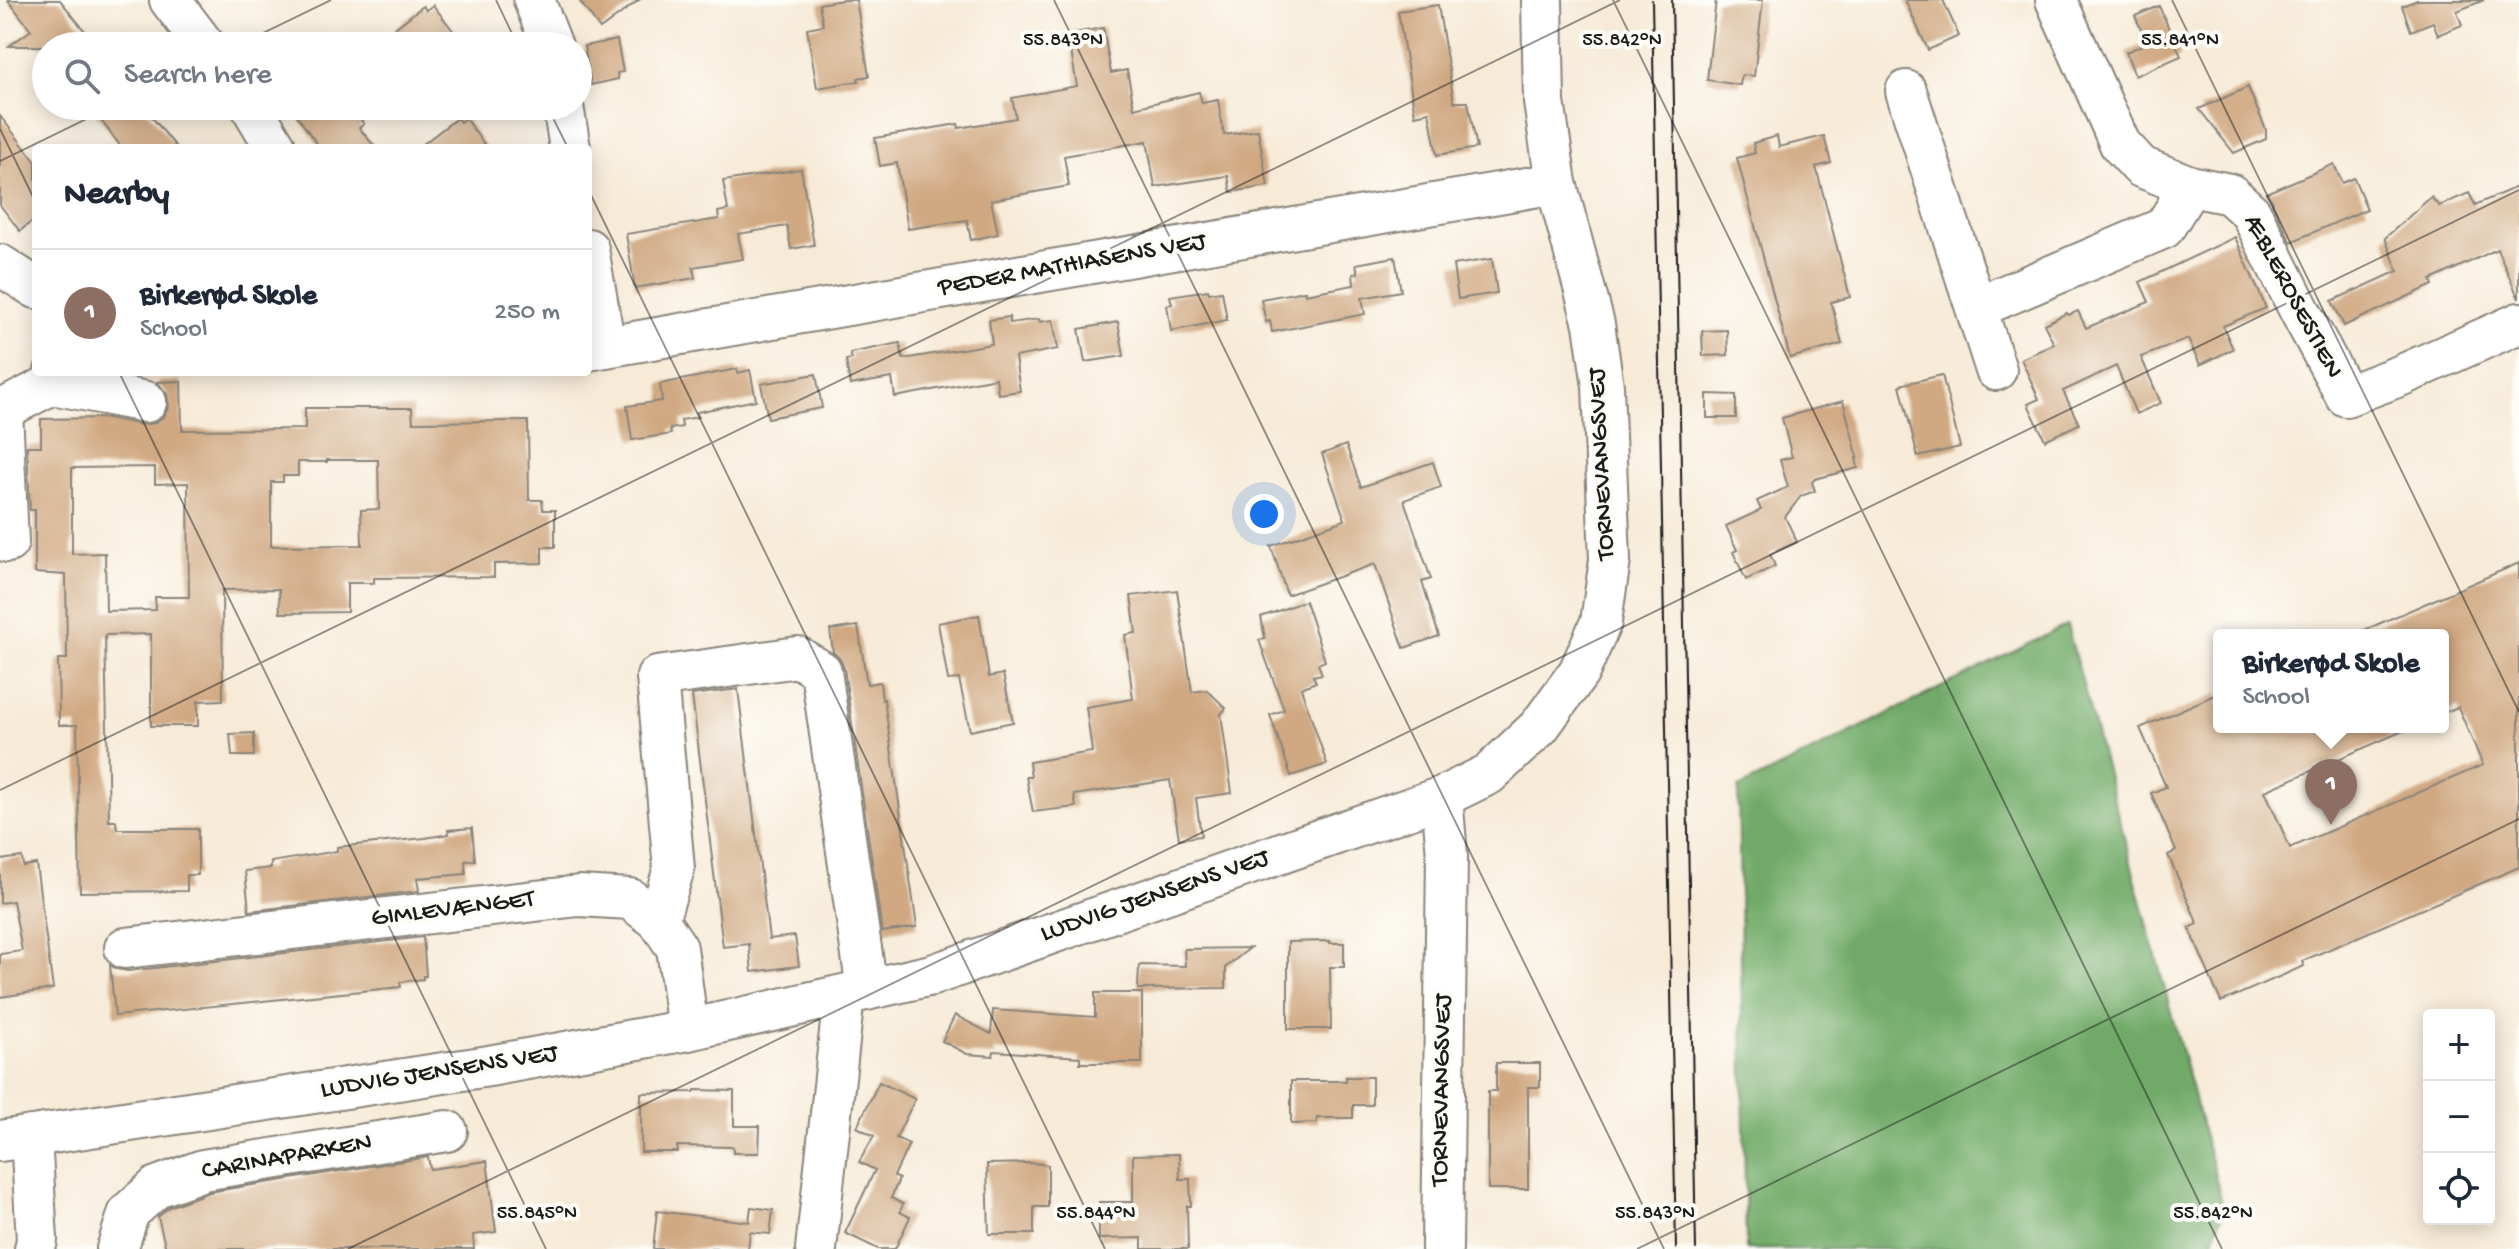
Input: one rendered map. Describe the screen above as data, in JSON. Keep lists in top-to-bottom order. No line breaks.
{"streets":{"street":["PEDER MATHIASENS VEJ","ÆBLEROSESTIEN","TORNEVANGSVEJ","LUDVIG JENSENS VEJ","GIMLEVÆNGET","CARINAPARKEN"]},"crossings":[["PEDER MATHIASENS VEJ","TORNEVANGSVEJ"],["TORNEVANGSVEJ","LUDVIG JENSENS VEJ"],["LUDVIG JENSENS VEJ","GIMLEVÆNGET"]],"page":{"search":"Search here","heading":"Nearby","list":[{"mark":"1","name":"Birkerød Skole","note":"School","value":"250 m"}],"popup":["Birkerød Skole","School"],"pins":"1","map_buttons":["+","−"]},"coordinates":["55.843°N","55.842°N","55.841°N","55.845°N","55.844°N"]}
